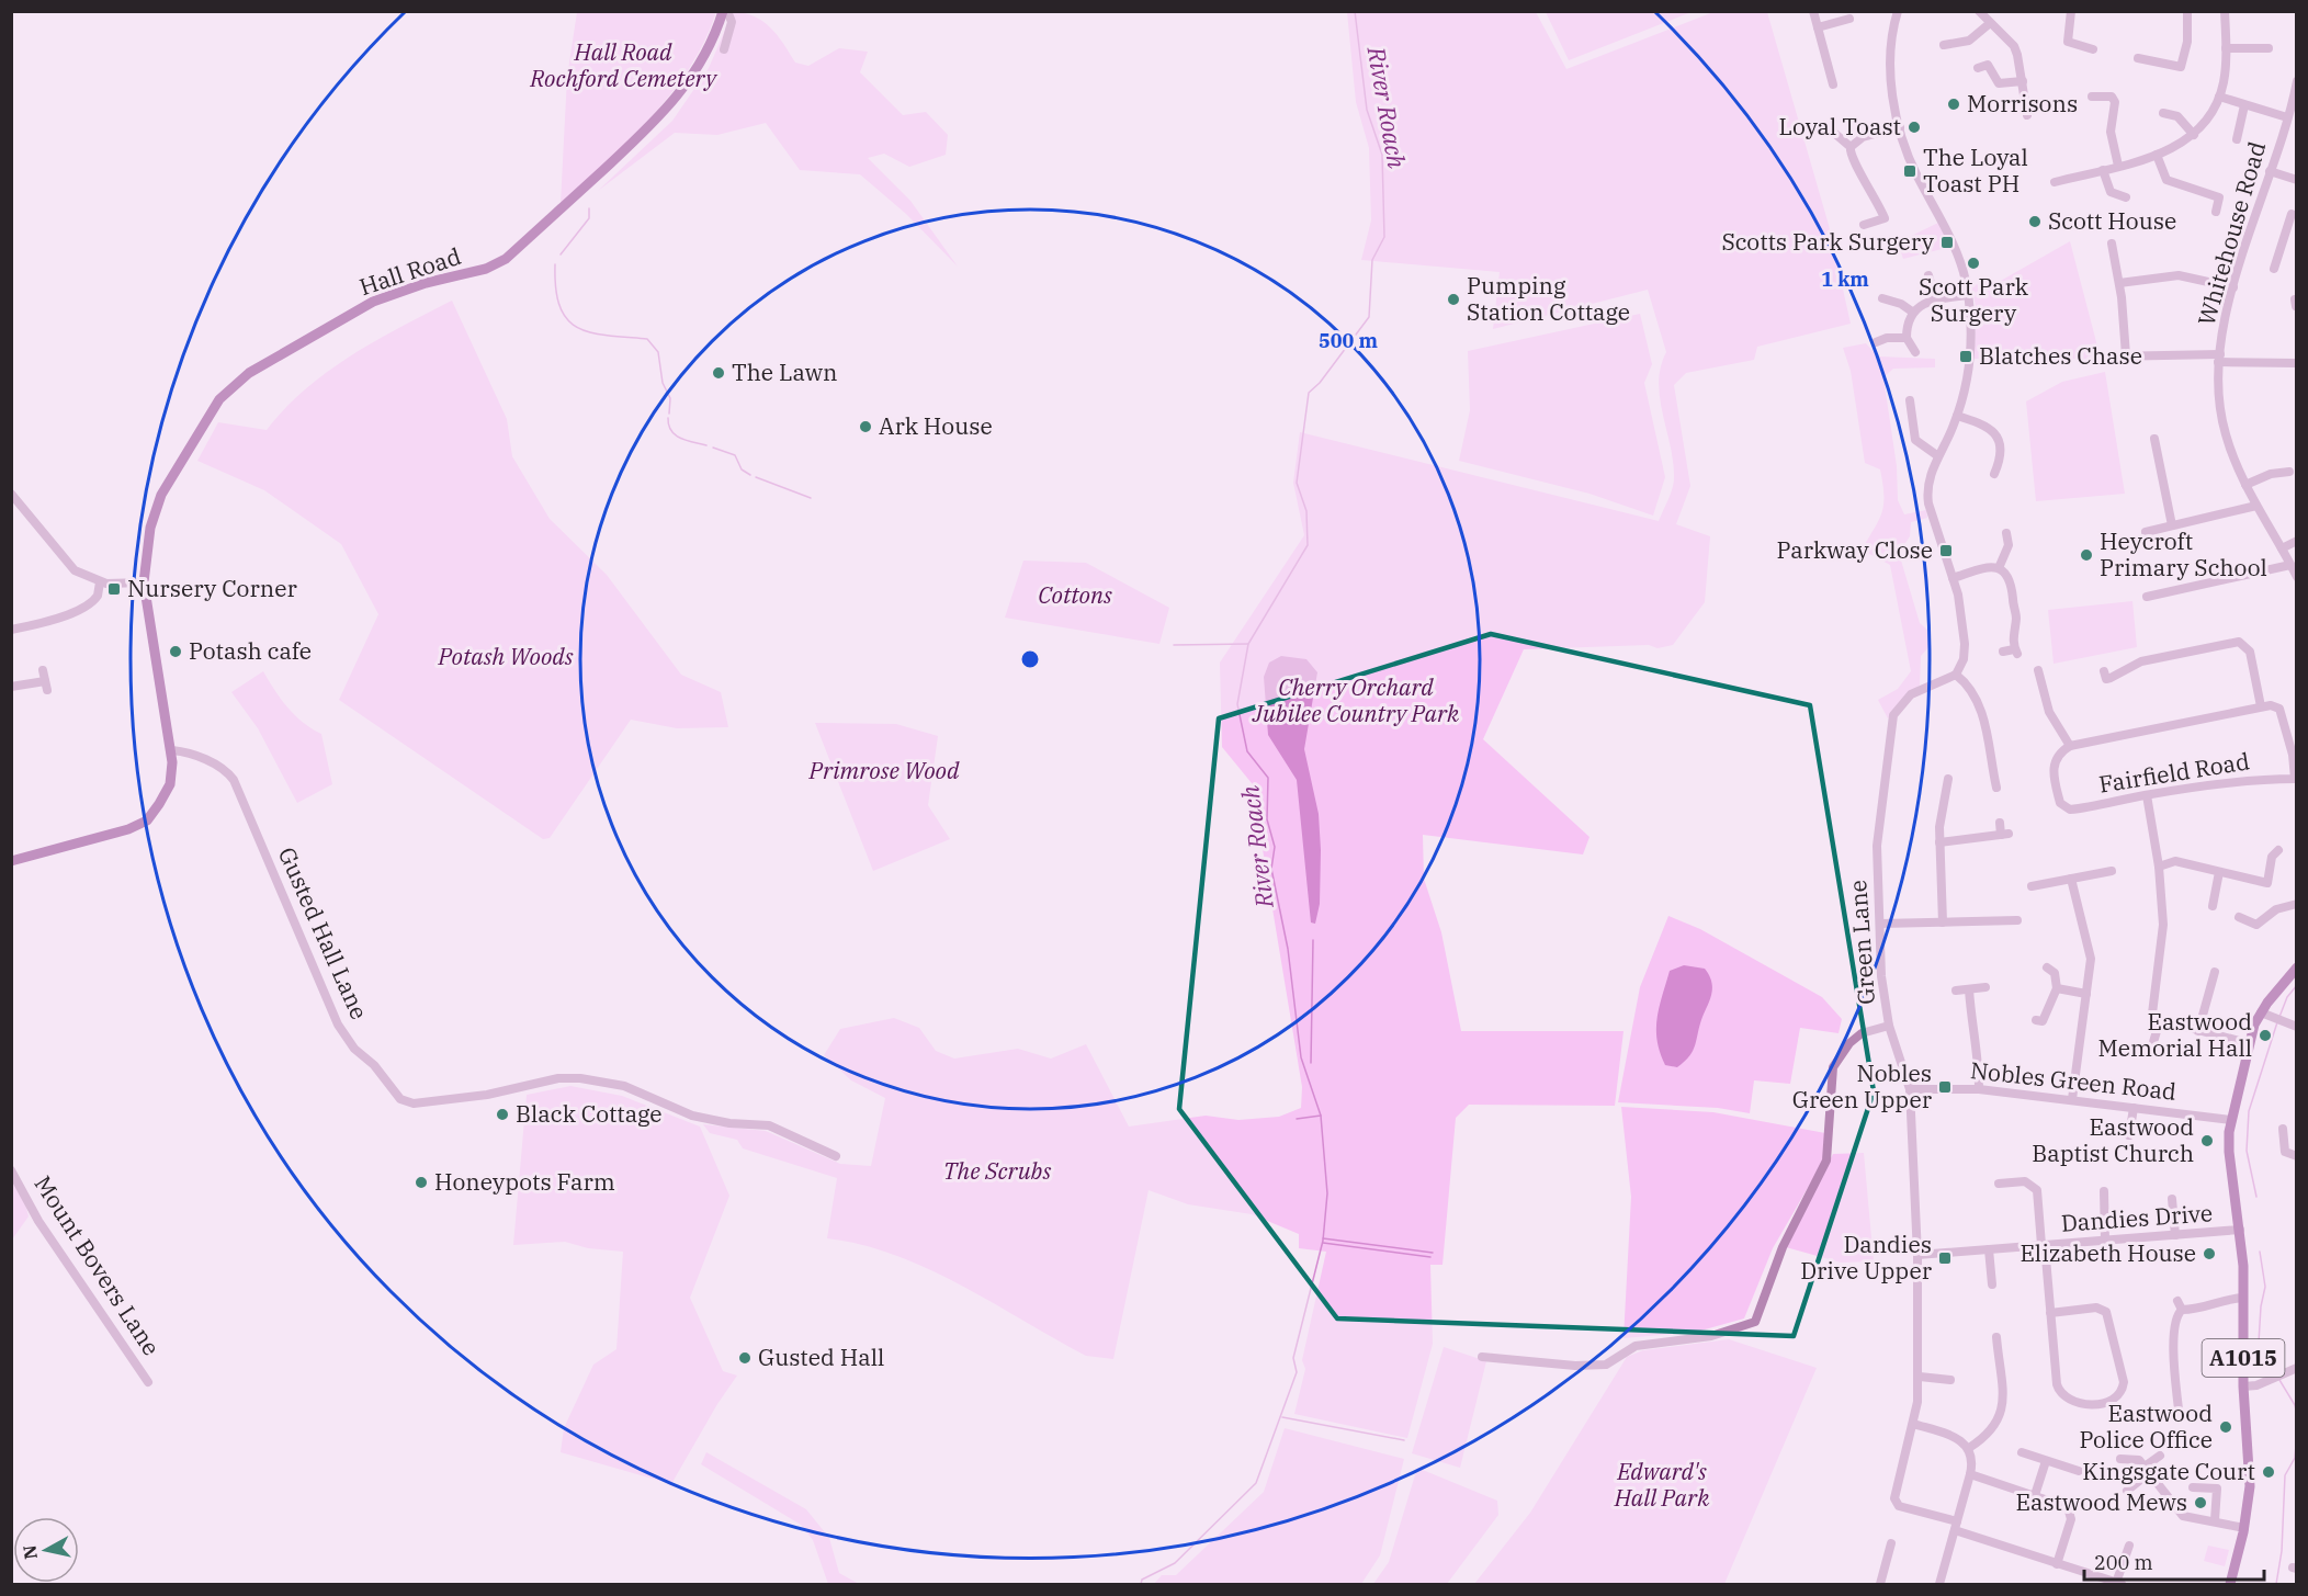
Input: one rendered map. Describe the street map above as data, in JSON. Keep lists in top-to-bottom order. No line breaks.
{"streets":{"main road":["Hall Road","A1015"],"street":["Whitehouse Road","Fairfield Road","Gusted Hall Lane","Green Lane","Nobles Green Road","Dandies Drive","Mount Bovers Lane"]},"crossings":[["Hall Road","Gusted Hall Lane"],["Green Lane","Nobles Green Road"],["Green Lane","Dandies Drive"],["Nobles Green Road","A1015"],["Dandies Drive","A1015"]],"water":["River Roach"],"parks":["Hall Road Rochford Cemetery","Cottons","Potash Woods","Cherry Orchard Jubilee Country Park","Primrose Wood","The Scrubs","Edward's Hall Park"],"places":{"other":["Morrisons","Loyal Toast","Scott House","Scott Park Surgery","Pumping Station Cottage","The Lawn","Ark House","Heycroft Primary School","Potash cafe","Eastwood Memorial Hall","Black Cottage","Eastwood Baptist Church","Honeypots Farm","Elizabeth House","Gusted Hall","Eastwood Police Office","Kingsgate Court","Eastwood Mews"],"transit":["The Loyal Toast PH","Scotts Park Surgery","Blatches Chase","Parkway Close","Nursery Corner","Nobles Green Upper","Dandies Drive Upper"]},"scale_bar":"200 m","north":"left","rings":["1 km","500 m"]}
